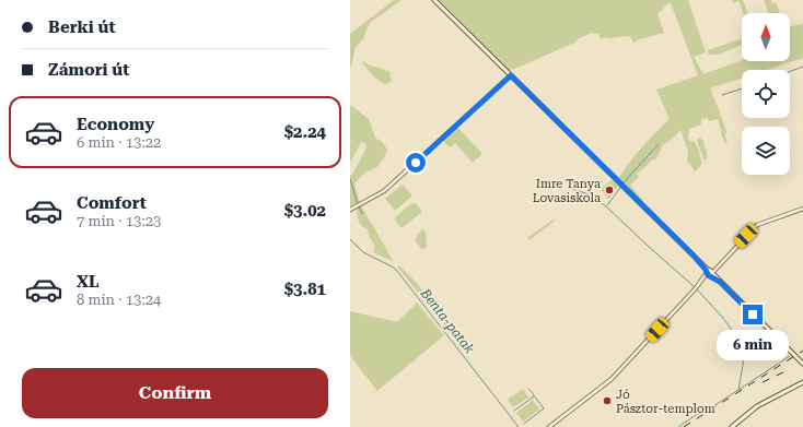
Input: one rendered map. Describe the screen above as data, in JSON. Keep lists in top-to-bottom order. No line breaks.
{"water":["Benta-patak"],"places":["Imre Tanya Lovasiskola","Jó Pásztor-templom"],"north":"top","page":{"banner":["Berki út","Zámori út"],"list":[{"name":"Economy","note":"6 min · 13:22","value":"$2.24"},{"name":"Comfort","note":"7 min · 13:23","value":"$3.02"},{"name":"XL","note":"8 min · 13:24","value":"$3.81"}],"bubble":"6 min","buttons":"Confirm"}}
